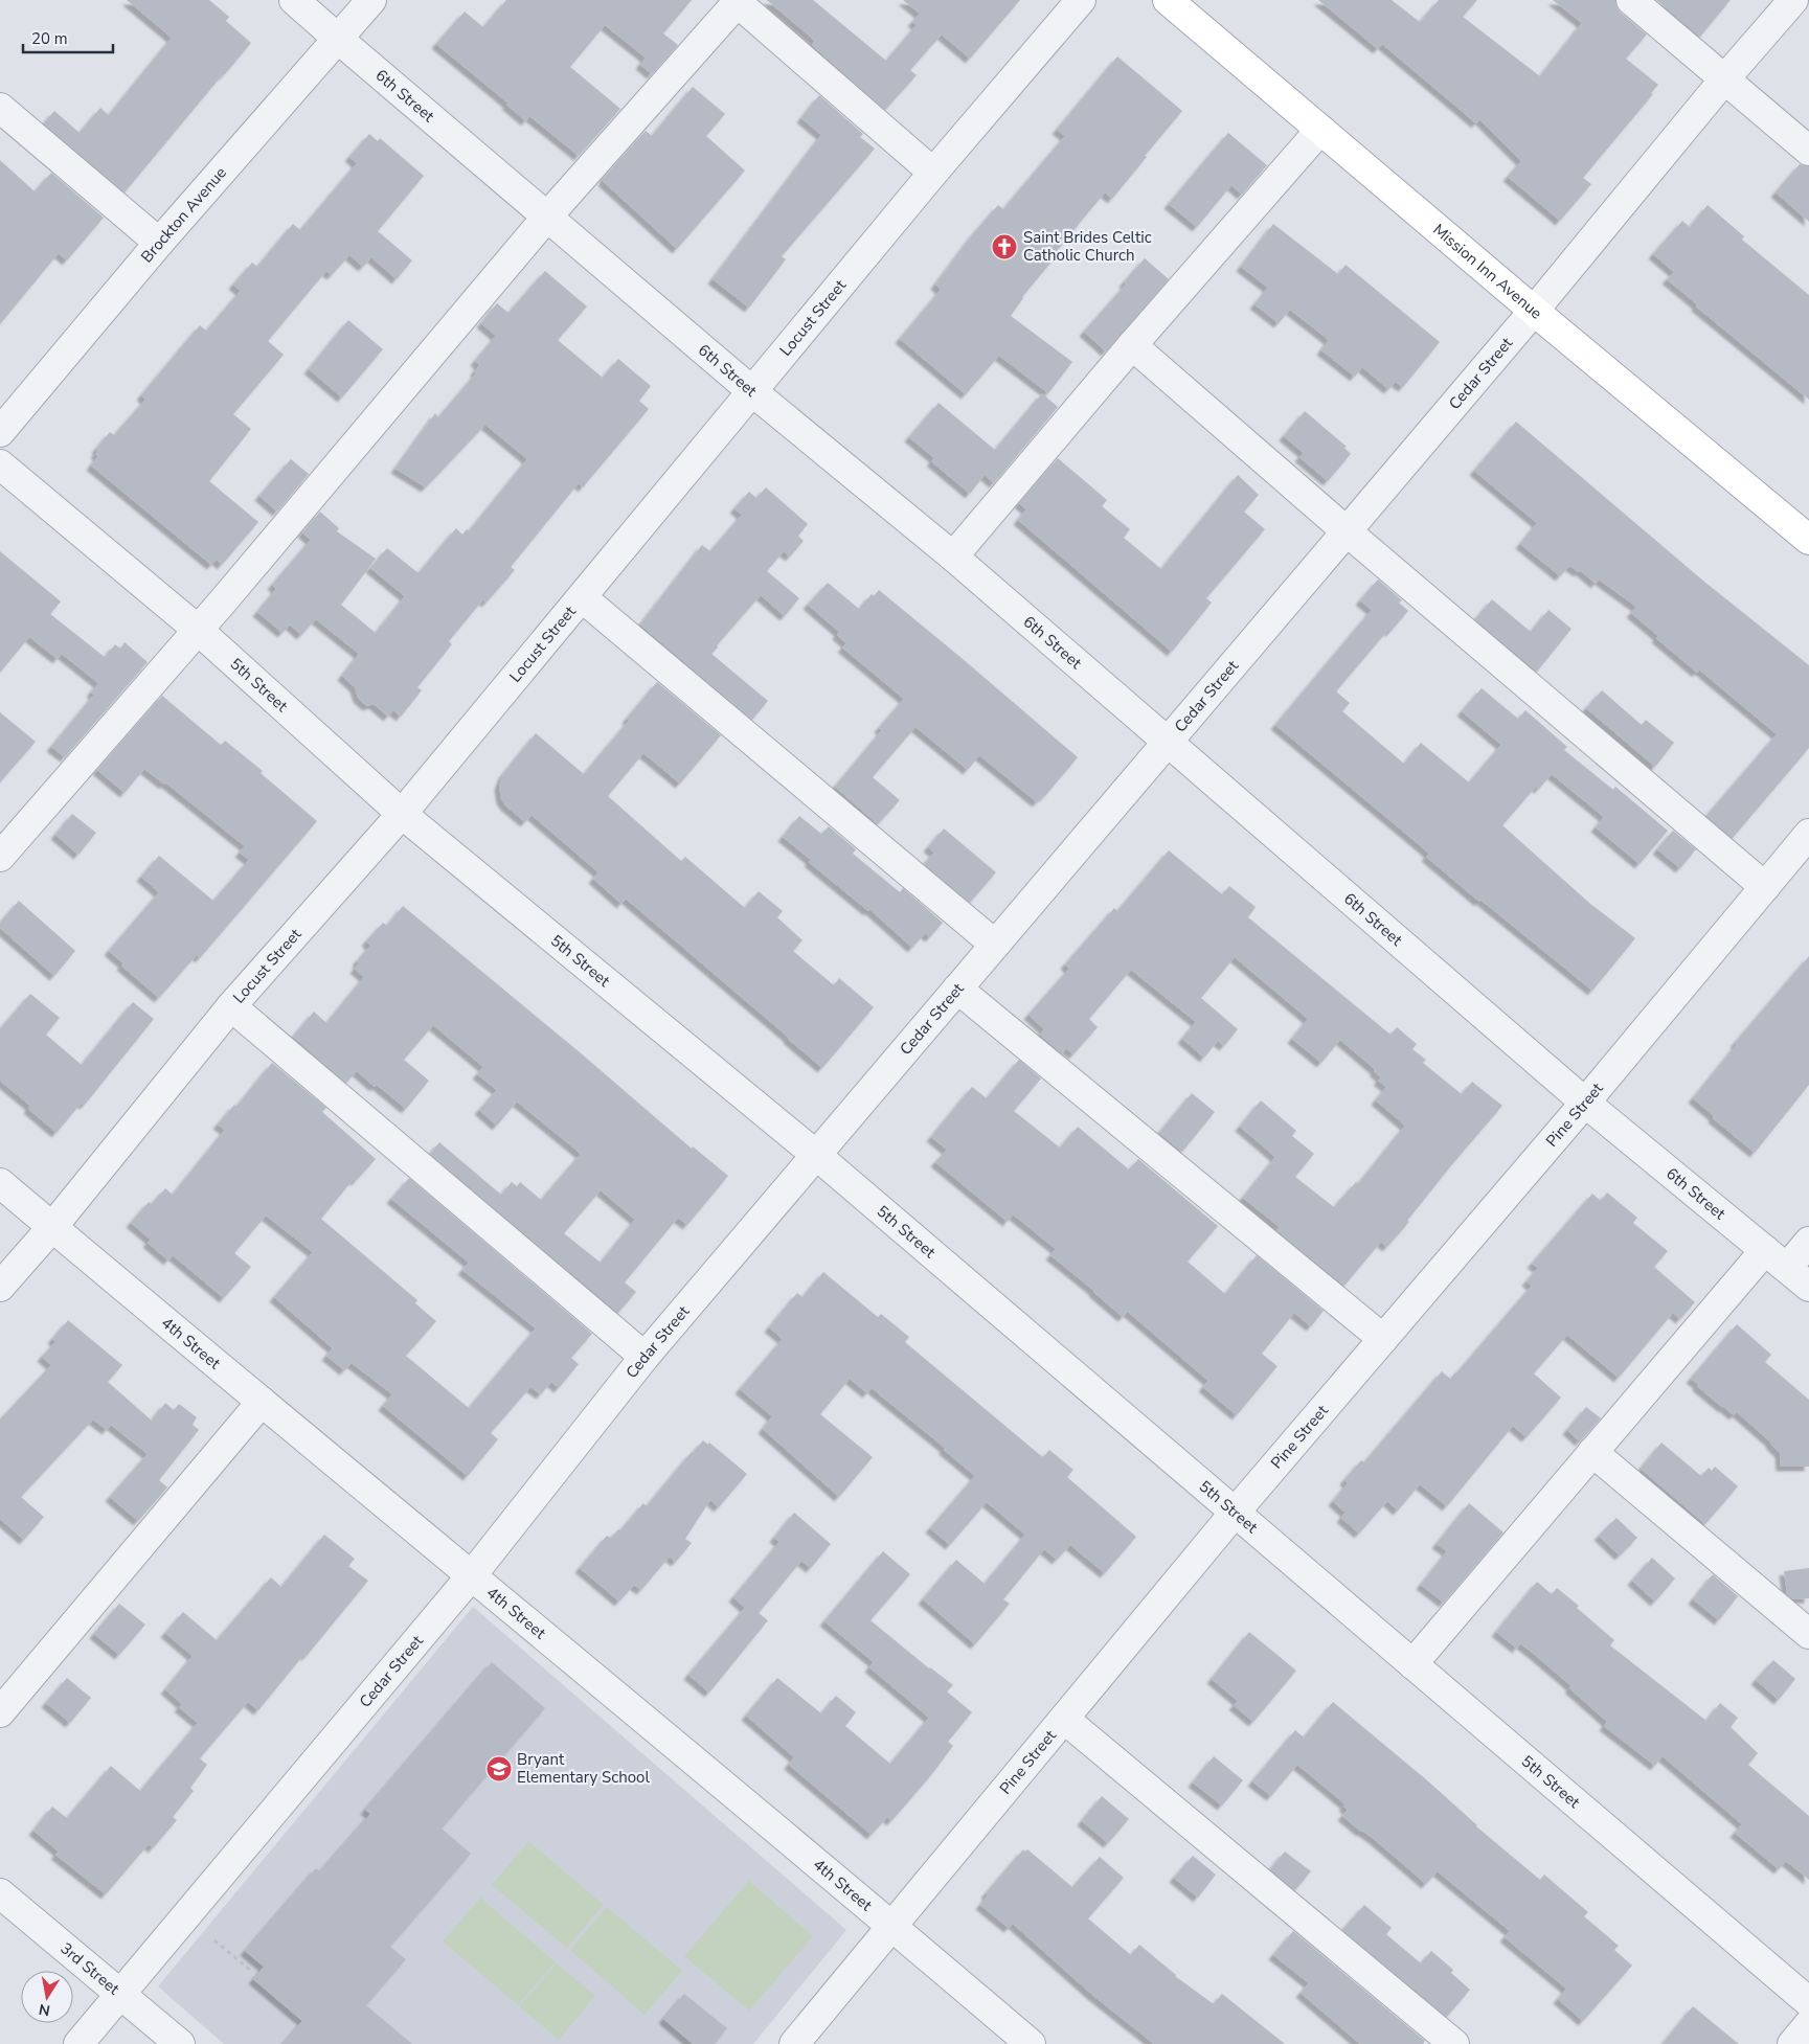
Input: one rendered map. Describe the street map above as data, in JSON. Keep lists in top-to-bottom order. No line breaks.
{"streets":{"main road":["Mission Inn Avenue"],"street":["6th Street","Brockton Avenue","Locust Street","Cedar Street","5th Street","Pine Street","4th Street","3rd Street"]},"crossings":[["6th Street","Brockton Avenue"],["6th Street","Locust Street"],["6th Street","Cedar Street"],["6th Street","Pine Street"],["Mission Inn Avenue","Cedar Street"],["Locust Street","5th Street"],["Locust Street","4th Street"],["Cedar Street","5th Street"],["Cedar Street","4th Street"],["Cedar Street","3rd Street"],["5th Street","Pine Street"],["Pine Street","4th Street"]],"places":{"church":["Saint Brides Celtic Catholic Church"],"school or university":["Bryant Elementary School"]},"scale_bar":"20 m","north":"bottom"}
